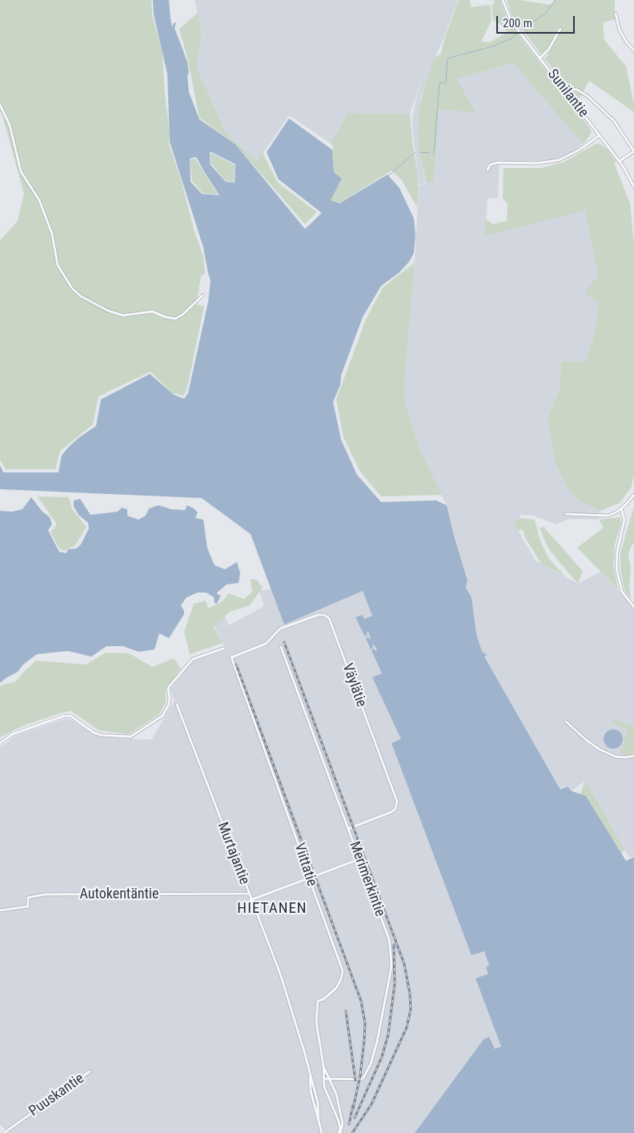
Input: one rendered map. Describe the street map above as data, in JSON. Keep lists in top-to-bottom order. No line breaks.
{"streets":{"street":["Sunilantie","Väylätie","Murtajantie","Viittatie","Merimerkintie","Autokentäntie","Puuskantie"]},"crossings":[["Väylätie","Viittatie"],["Väylätie","Merimerkintie"],["Murtajantie","Autokentäntie"],["Viittatie","Merimerkintie"]],"districts":["HIETANEN"],"scale_bar":"200 m"}
